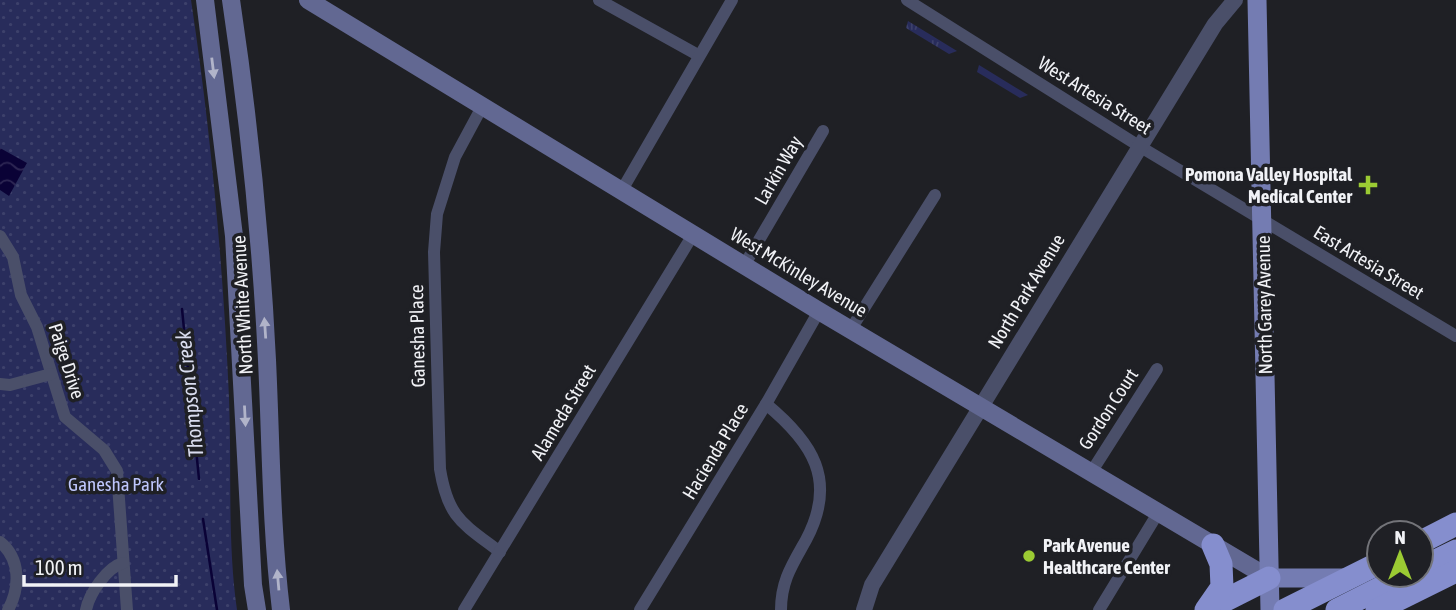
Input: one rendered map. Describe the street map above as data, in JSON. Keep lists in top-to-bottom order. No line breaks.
{"streets":{"main road":["West McKinley Avenue","North White Avenue","North Garey Avenue"],"street":["West Artesia Street","Larkin Way","East Artesia Street","North Park Avenue","Ganesha Place","Paige Drive","Gordon Court","Alameda Street","Hacienda Place"]},"crossings":[["West Artesia Street","East Artesia Street"],["West Artesia Street","North Park Avenue"],["West Artesia Street","North Garey Avenue"],["Larkin Way","West McKinley Avenue"],["East Artesia Street","North Garey Avenue"],["West McKinley Avenue","North Park Avenue"],["West McKinley Avenue","North Garey Avenue"],["West McKinley Avenue","Ganesha Place"],["West McKinley Avenue","Gordon Court"],["West McKinley Avenue","Alameda Street"],["West McKinley Avenue","Hacienda Place"],["Ganesha Place","Alameda Street"]],"water":["Thompson Creek"],"parks":["Ganesha Park"],"places":{"health":["Pomona Valley Hospital Medical Center"],"other":["Park Avenue Healthcare Center"]},"scale_bar":"100 m","north":"top"}
